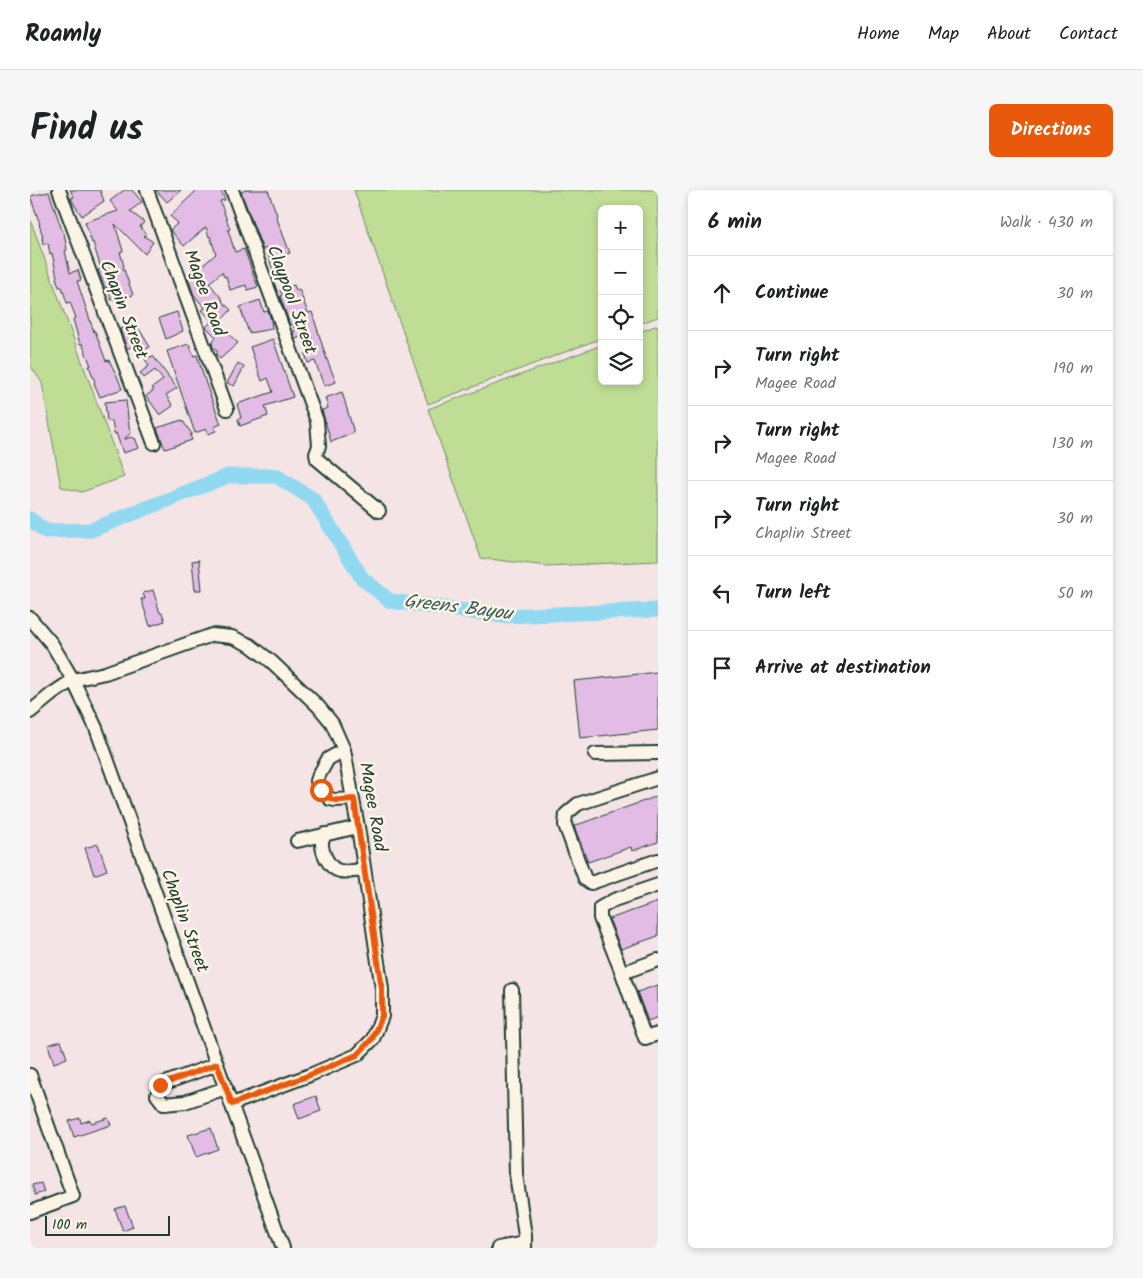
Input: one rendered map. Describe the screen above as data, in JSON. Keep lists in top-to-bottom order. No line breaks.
{"streets":{"street":["Magee Road","Claypool Street","Chapin Street","Chaplin Street"]},"crossings":[["Magee Road","Chaplin Street"]],"water":["Greens Bayou"],"scale_bar":"100 m","page":{"header":"Roamly","nav":["Home","Map","About","Contact"],"title":"Find us","buttons":"Directions","heading":["6 min","Walk · 430 m"],"map_buttons":["+","−"],"list":[["Continue","30 m"],["Turn right","Magee Road","190 m"],["Turn right","Magee Road","130 m"],["Turn right","Chaplin Street","30 m"],["Turn left","50 m"],"Arrive at destination"],"scale":"100 m"}}
